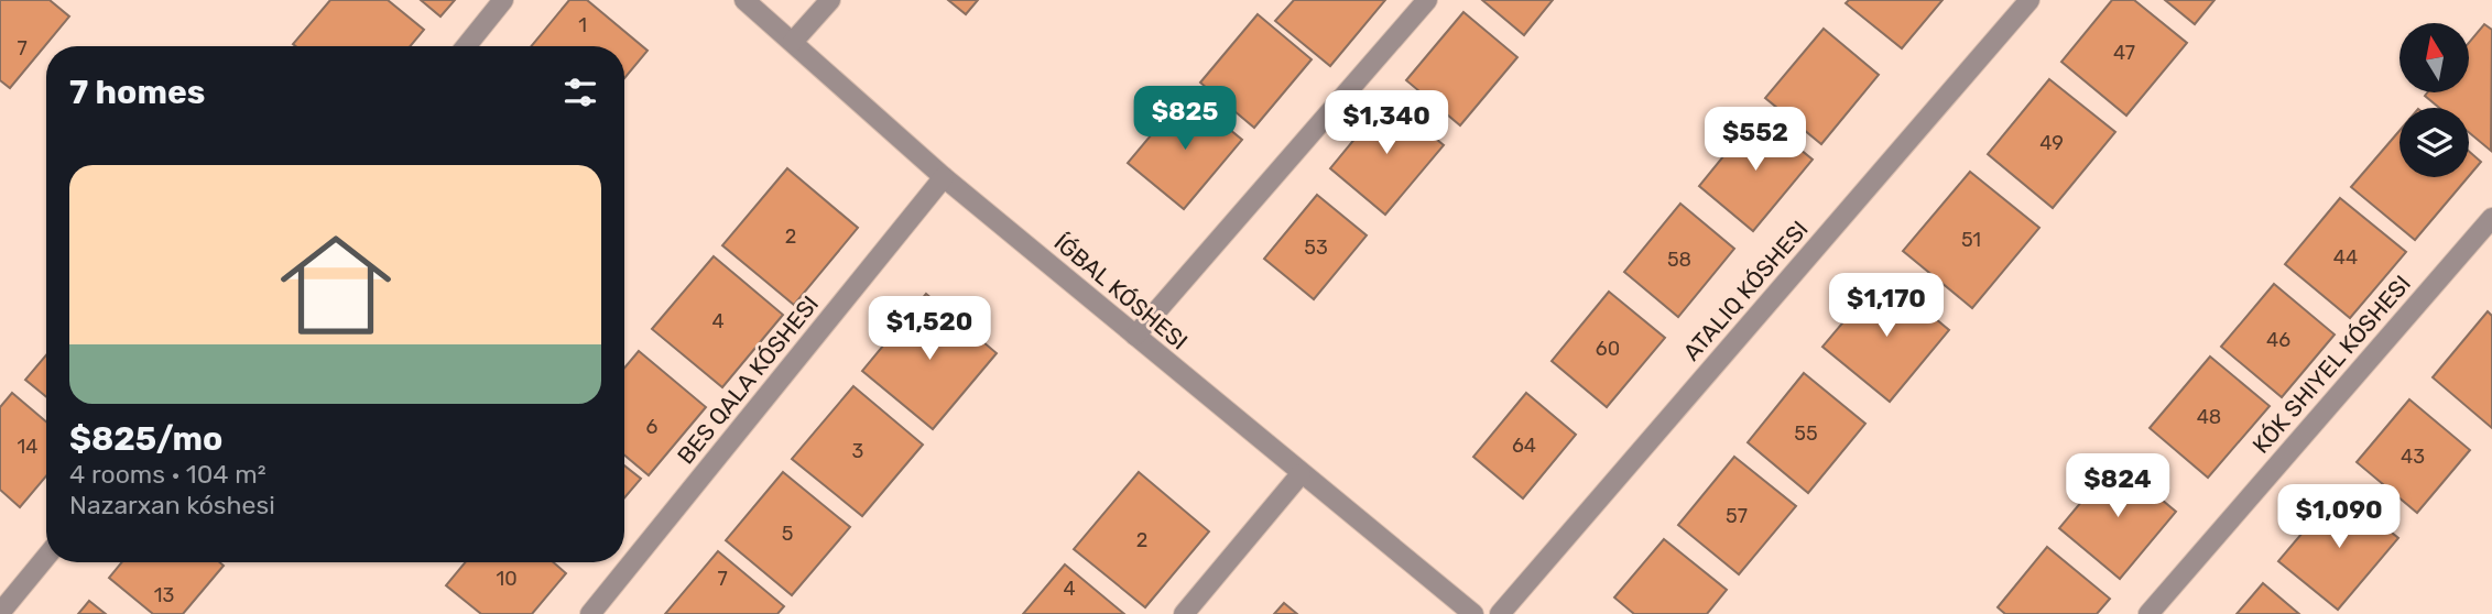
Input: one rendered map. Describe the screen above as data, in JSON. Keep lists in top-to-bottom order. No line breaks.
{"streets":{"street":["ÍǴBAL KÓSHESI","KÓK SHIYEL KÓSHESI","BES QALA KÓSHESI"]},"crossings":[["ÍǴBAL KÓSHESI","BES QALA KÓSHESI"]],"house_numbers":["1","7","47","49","2","51","53","44","58","4","46","60","48","6","55","64","14","3","43","57","5","2","10","7","4","13"],"north":"top","page":{"heading":"7 homes","price":["$825","$1,340","$552","$1,170","$1,520","$824","$1,090"],"list":[{"name":"$825/mo","note":"4 rooms · 104 m² · Nazarxan kóshesi"}]}}
